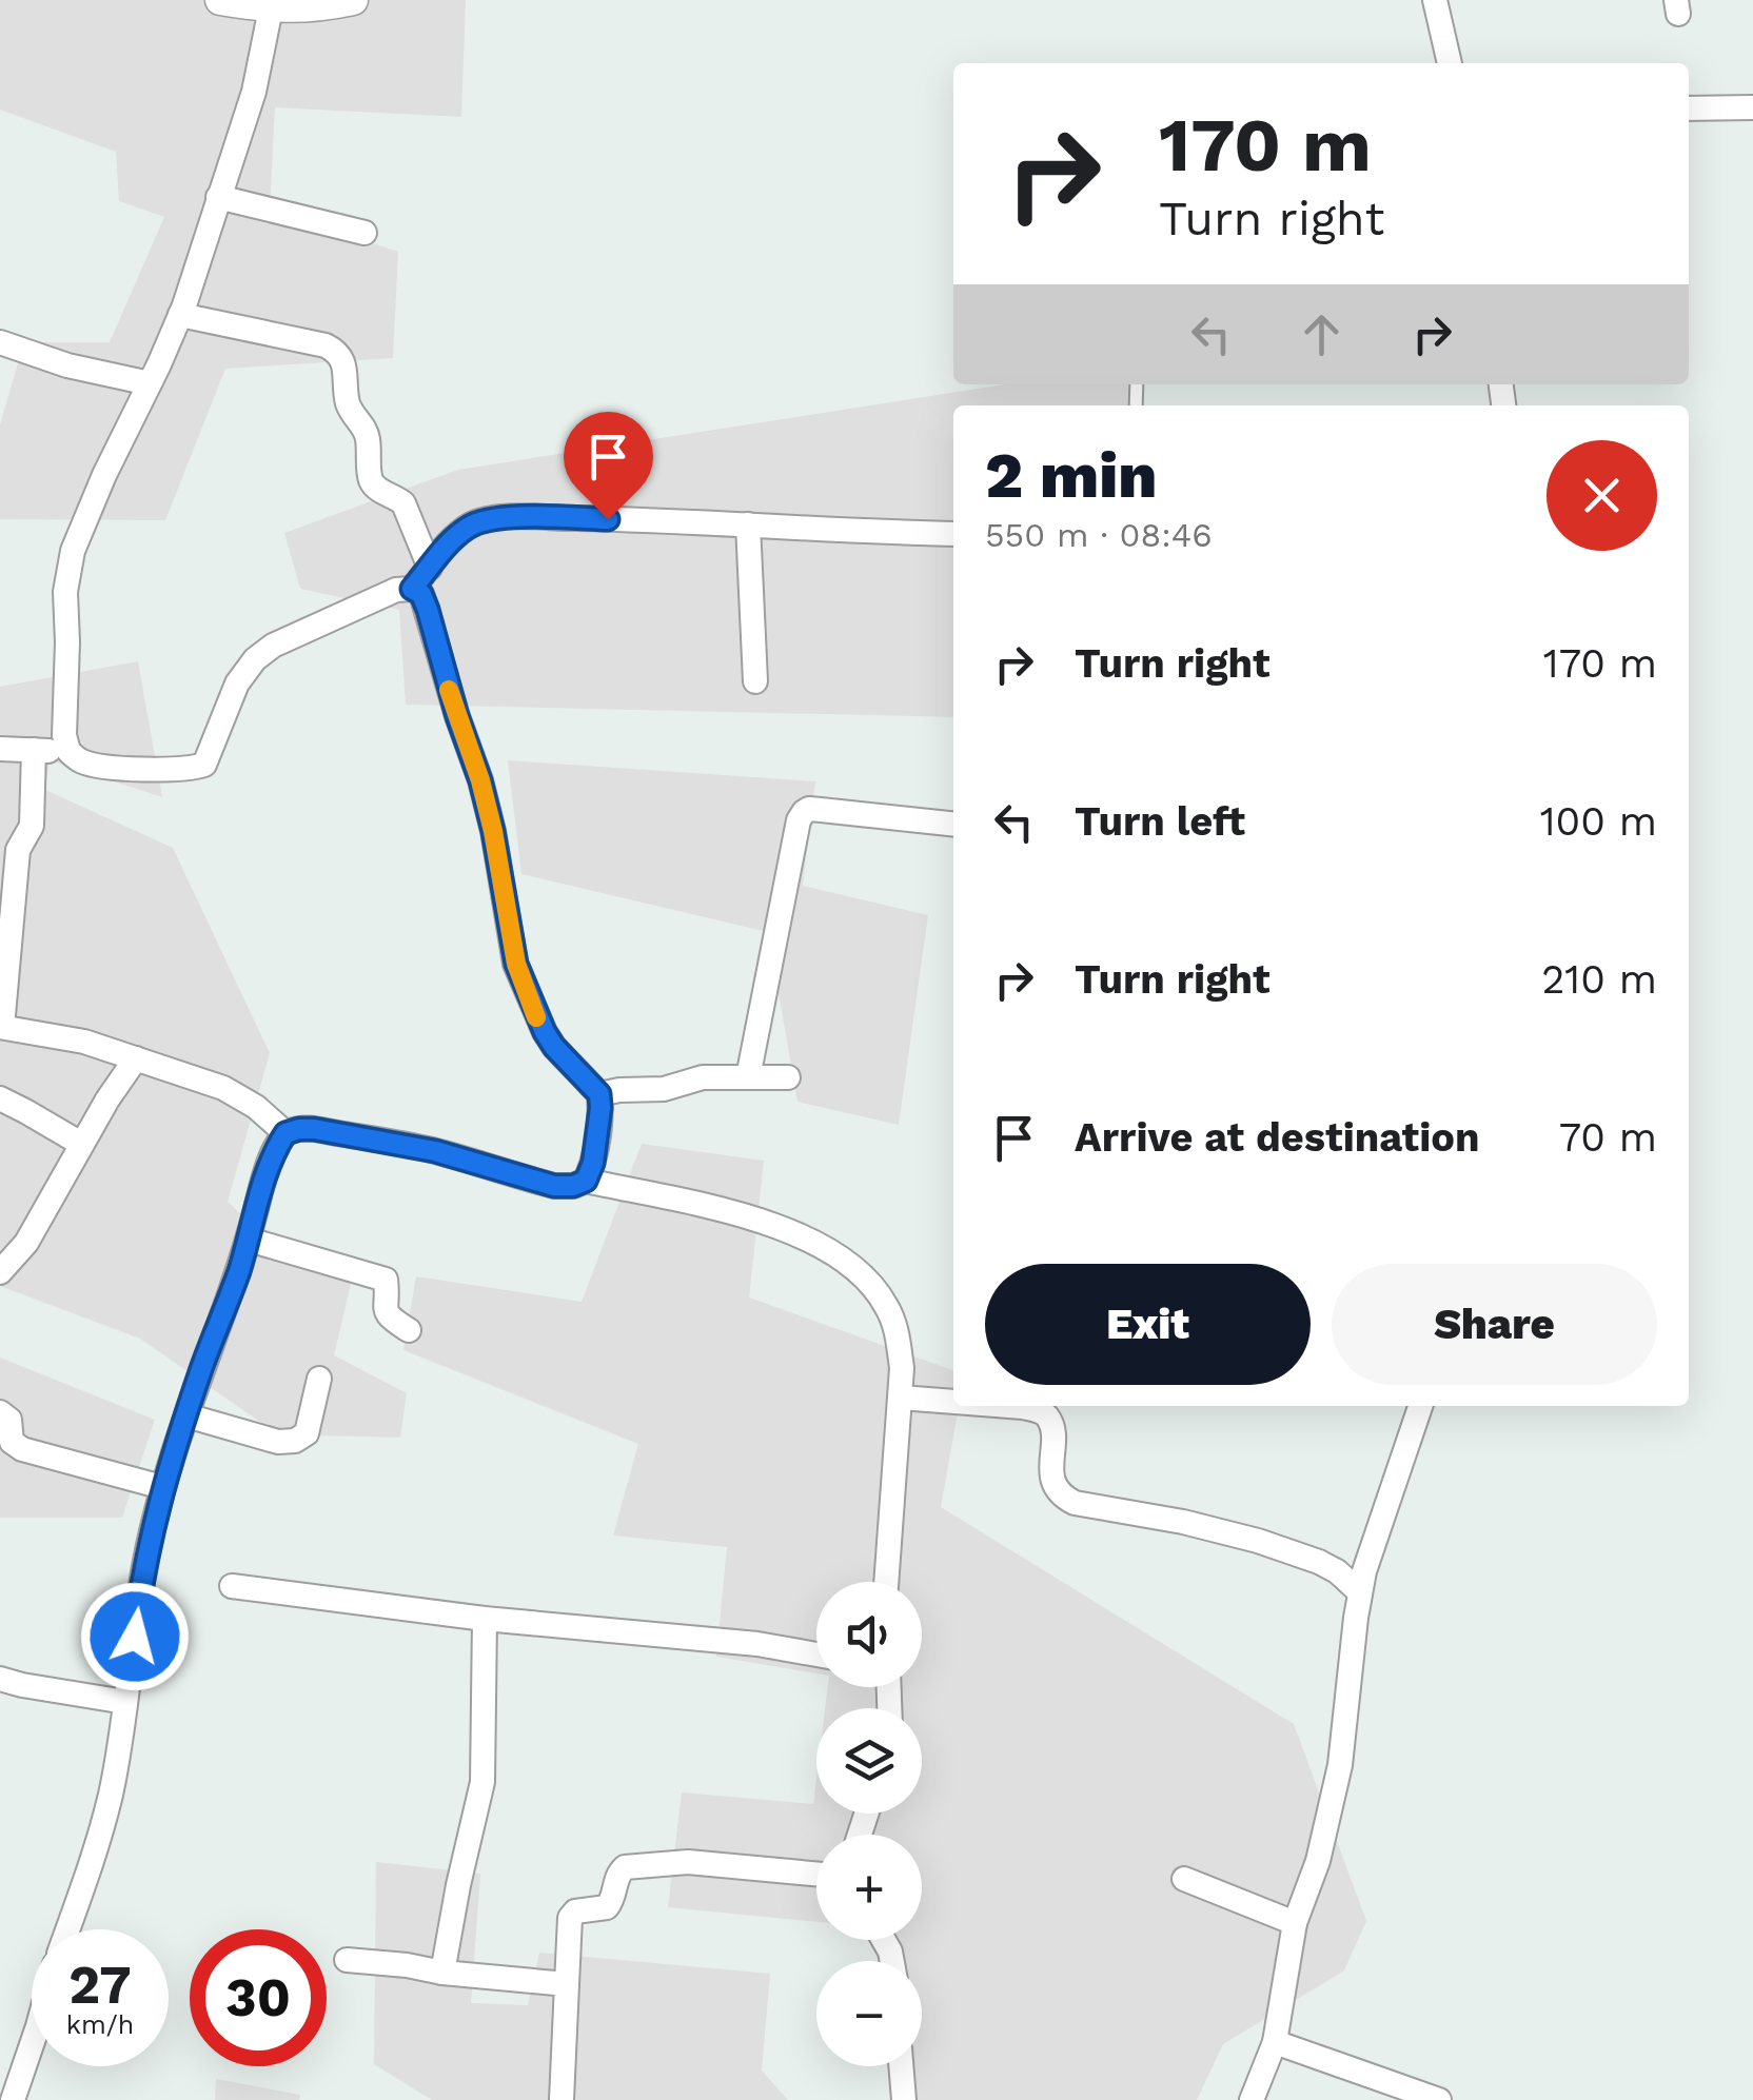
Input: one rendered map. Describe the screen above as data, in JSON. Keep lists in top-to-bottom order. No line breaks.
{"page":{"turn":["170 m","Turn right"],"heading":["2 min","550 m · 08:46"],"list":[{"name":"Turn right","value":"170 m"},{"name":"Turn left","value":"100 m"},{"name":"Turn right","value":"210 m"},{"name":"Arrive at destination","value":"70 m"}],"buttons":["Exit","Share"],"map_buttons":["+","−"],"speed":"27 km/h","limit":"30"}}
